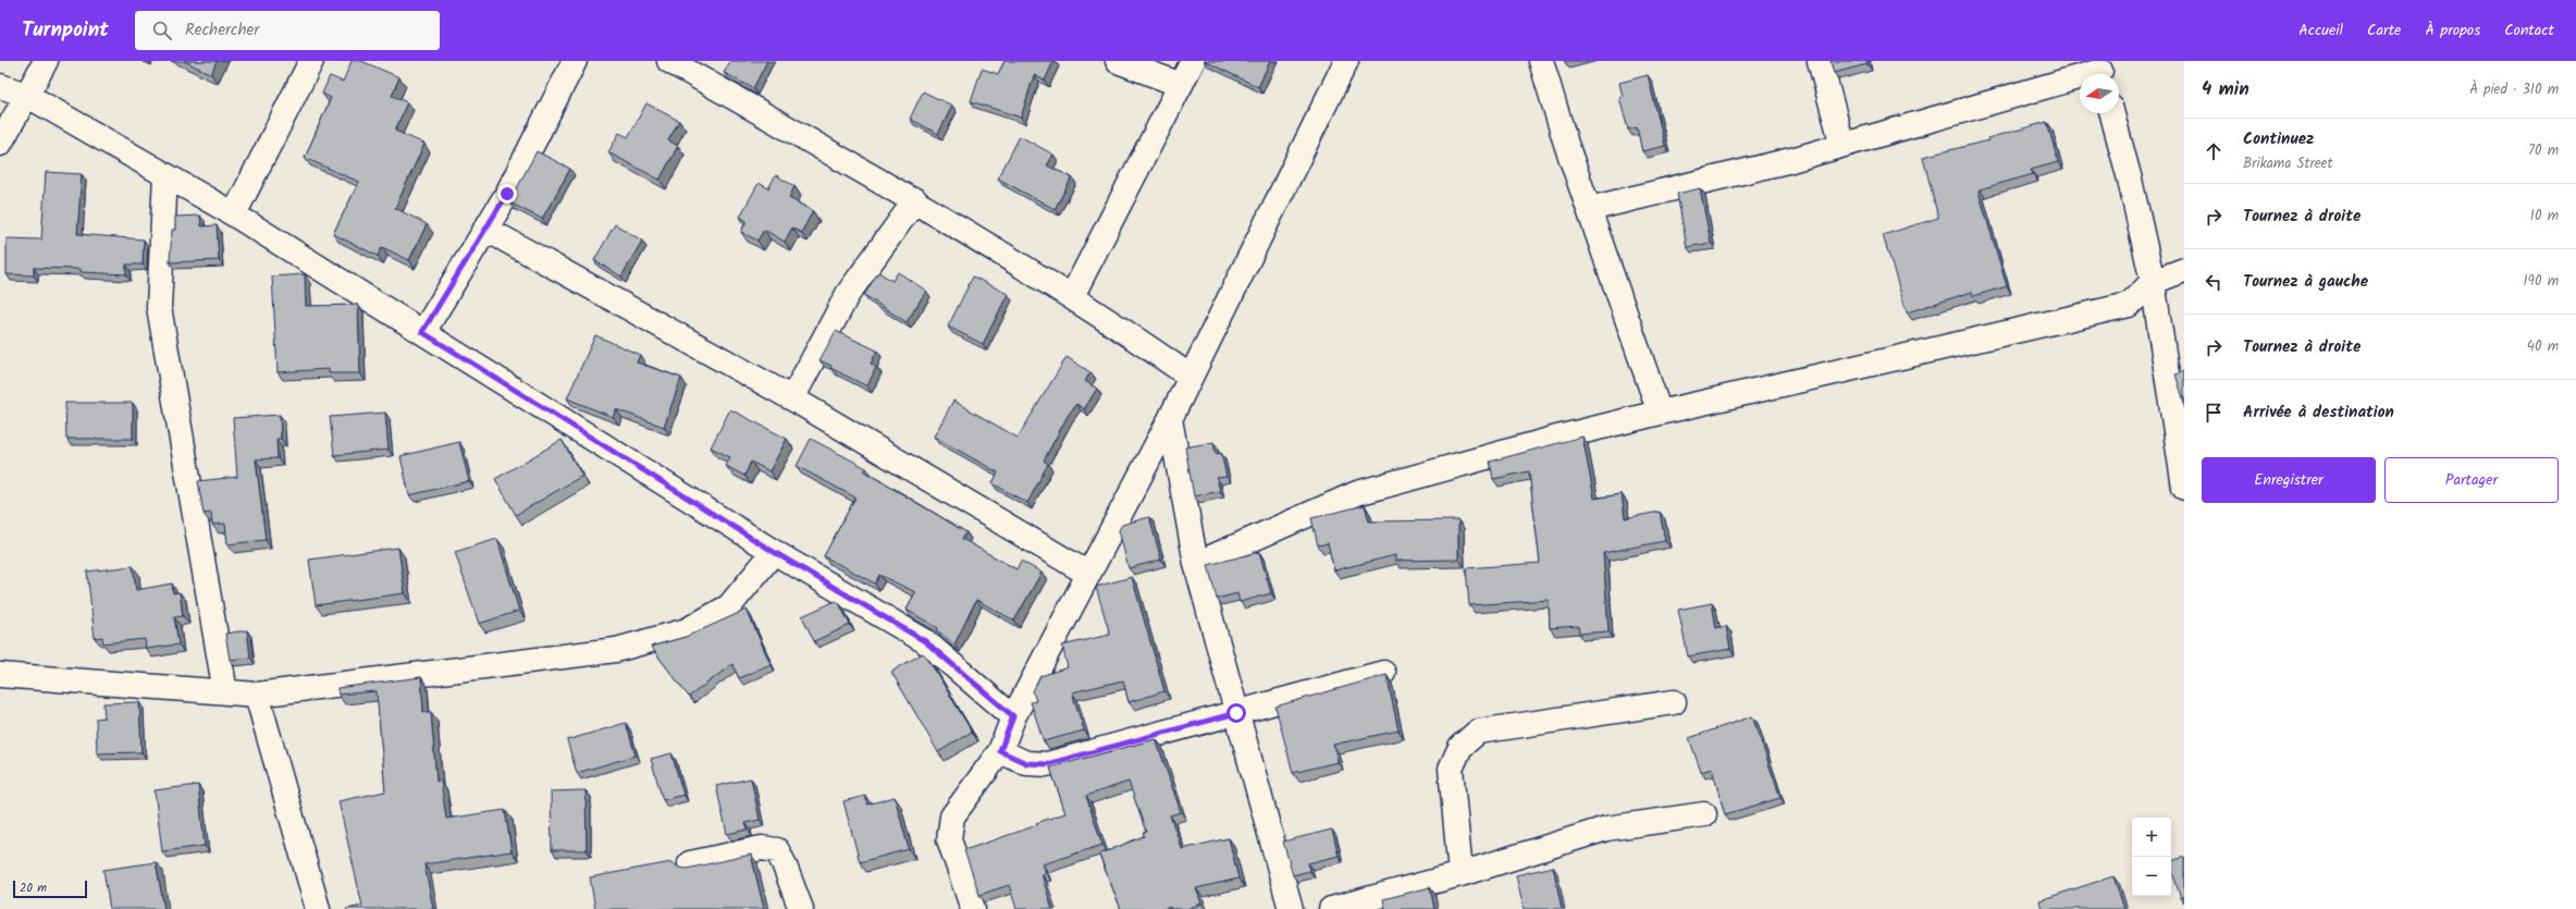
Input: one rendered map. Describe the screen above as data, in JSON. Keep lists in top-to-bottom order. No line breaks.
{"scale_bar":"20 m","north":"left","page":{"header":"Turnpoint","search":"Rechercher","nav":["Accueil","Carte","À propos","Contact"],"heading":["4 min","À pied · 310 m"],"list":[["Continuez","Brikama Street","70 m"],["Tournez à droite","10 m"],["Tournez à gauche","190 m"],["Tournez à droite","40 m"],"Arrivée à destination"],"buttons":["Enregistrer","Partager"],"map_buttons":["+","−"],"scale":"20 m"}}
